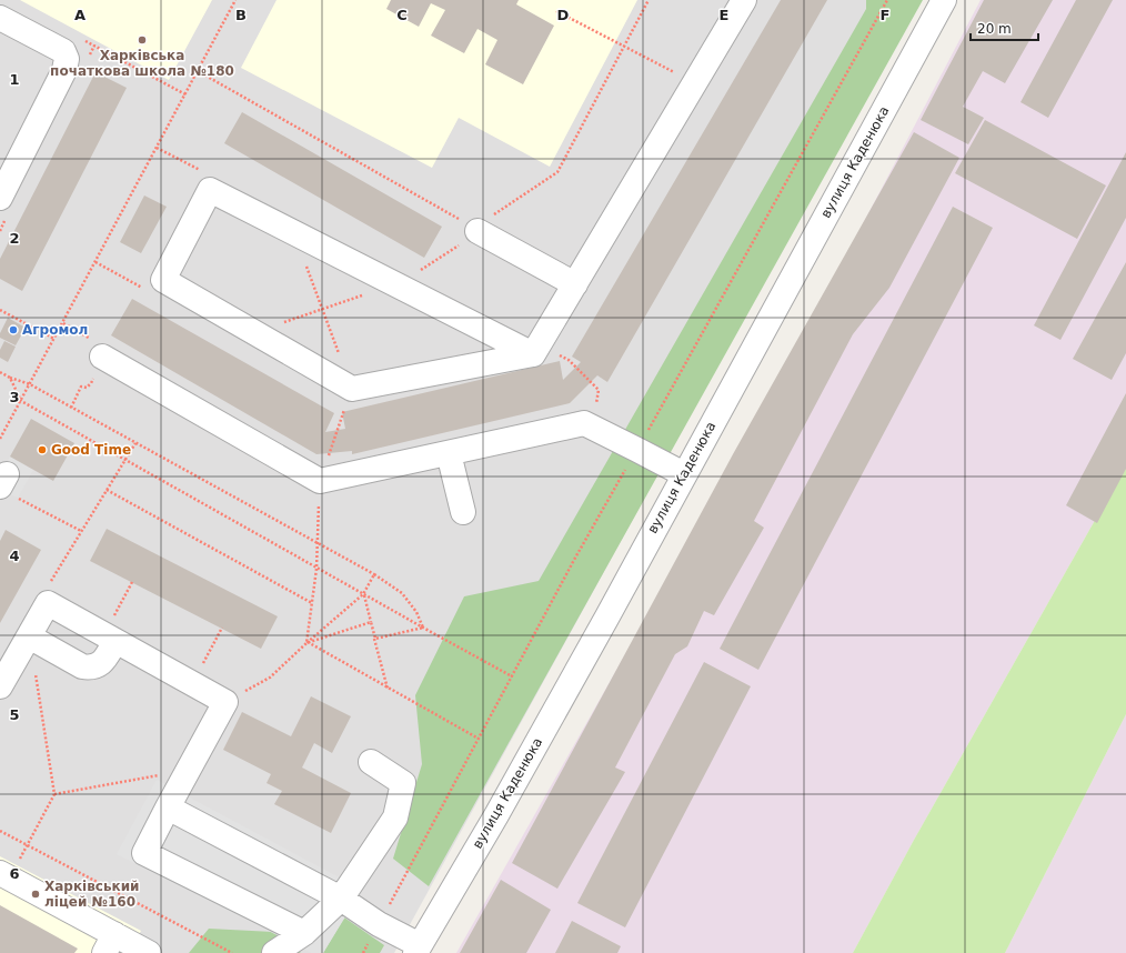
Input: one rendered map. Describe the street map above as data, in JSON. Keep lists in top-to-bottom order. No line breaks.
{"streets":{"street":["вулиця Каденюка"]},"places":["Харківська початкова школа №180","Агромол","Good Time","Харківський ліцей №160"],"scale_bar":"20 m","grid":{"columns":["A","B","C","D","E","F"],"rows":["1","2","3","4","5","6"]}}
